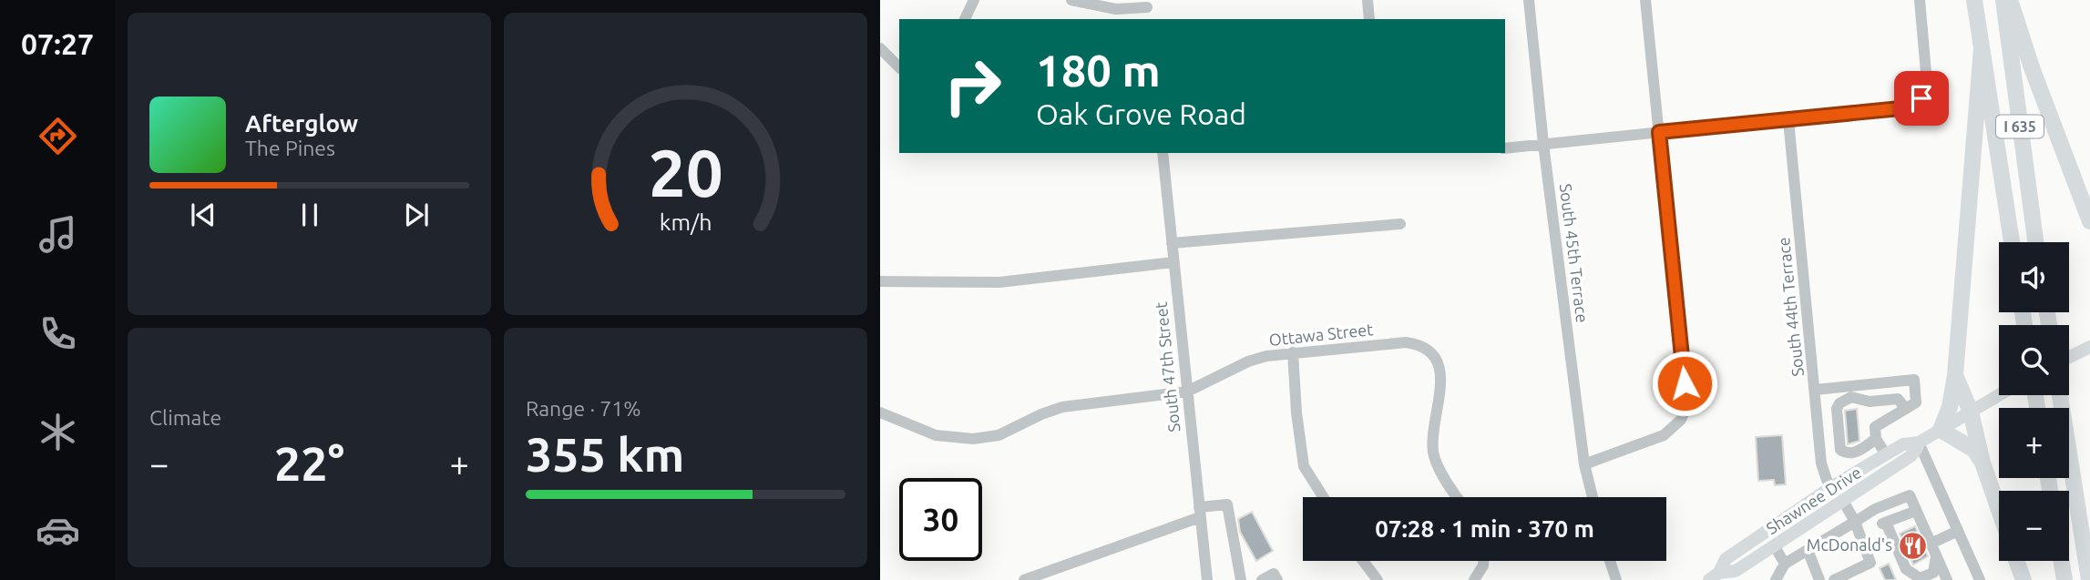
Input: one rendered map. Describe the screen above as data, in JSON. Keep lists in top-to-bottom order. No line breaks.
{"streets":{"highway":["I 635"],"main road":["Shawnee Drive"],"street":["South 45th Terrace","South 44th Terrace","Ottawa Street","South 47th Street"]},"crossings":[["South 44th Terrace","Shawnee Drive"],["Ottawa Street","South 47th Street"]],"places":{"restaurant":["McDonald's"]},"page":{"tabs":"07:27","turn":["180 m","Oak Grove Road"],"song":["Afterglow","The Pines"],"map_buttons":["+","−"],"tile":["Climate",["Range · 71%","355 km"]],"heat":["−","22°","+"],"limit":"30","trip":"07:28 · 1 min · 370 m","gauge":["20","km/h"]}}
